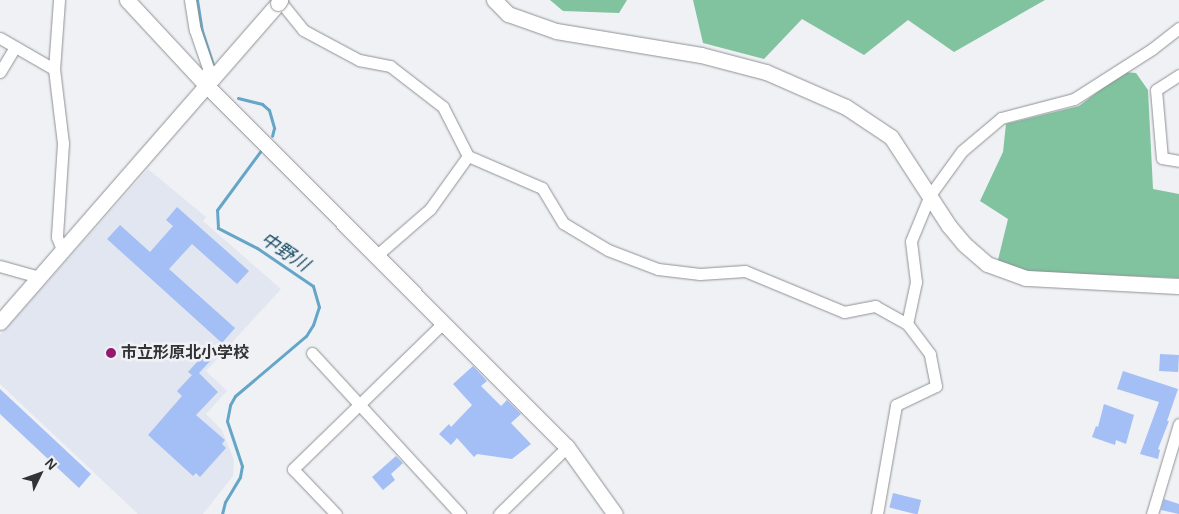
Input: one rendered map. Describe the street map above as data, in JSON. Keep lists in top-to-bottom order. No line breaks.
{"water":["中野川"],"places":["市立形原北小学校"],"north":"top right"}
